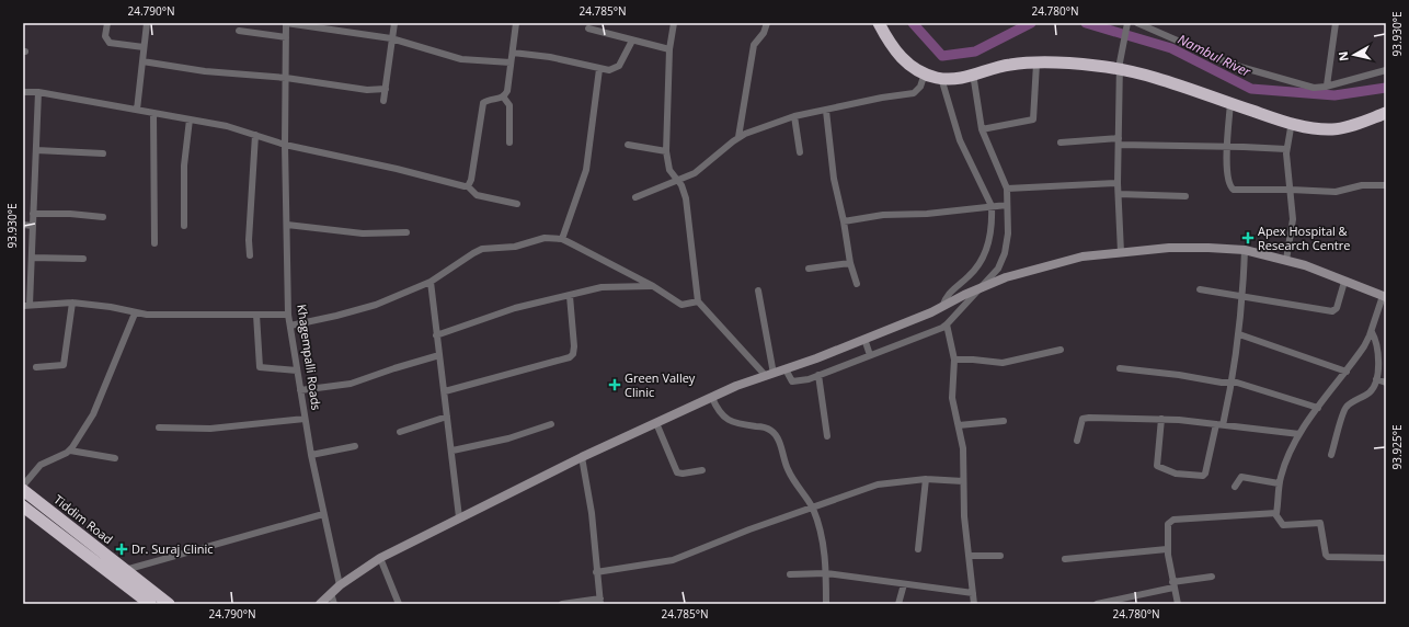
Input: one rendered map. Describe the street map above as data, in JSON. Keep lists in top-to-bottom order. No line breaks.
{"streets":{"highway":["Tiddim Road"],"street":["Khagempalli Roads"]},"water":["Nambul River"],"places":{"health":["Apex Hospital & Research Centre","Green Valley Clinic","Dr. Suraj Clinic"]},"north":"left","coordinates":["24.790°N","24.785°N","24.780°N","93.930°E","93.925°E"]}
